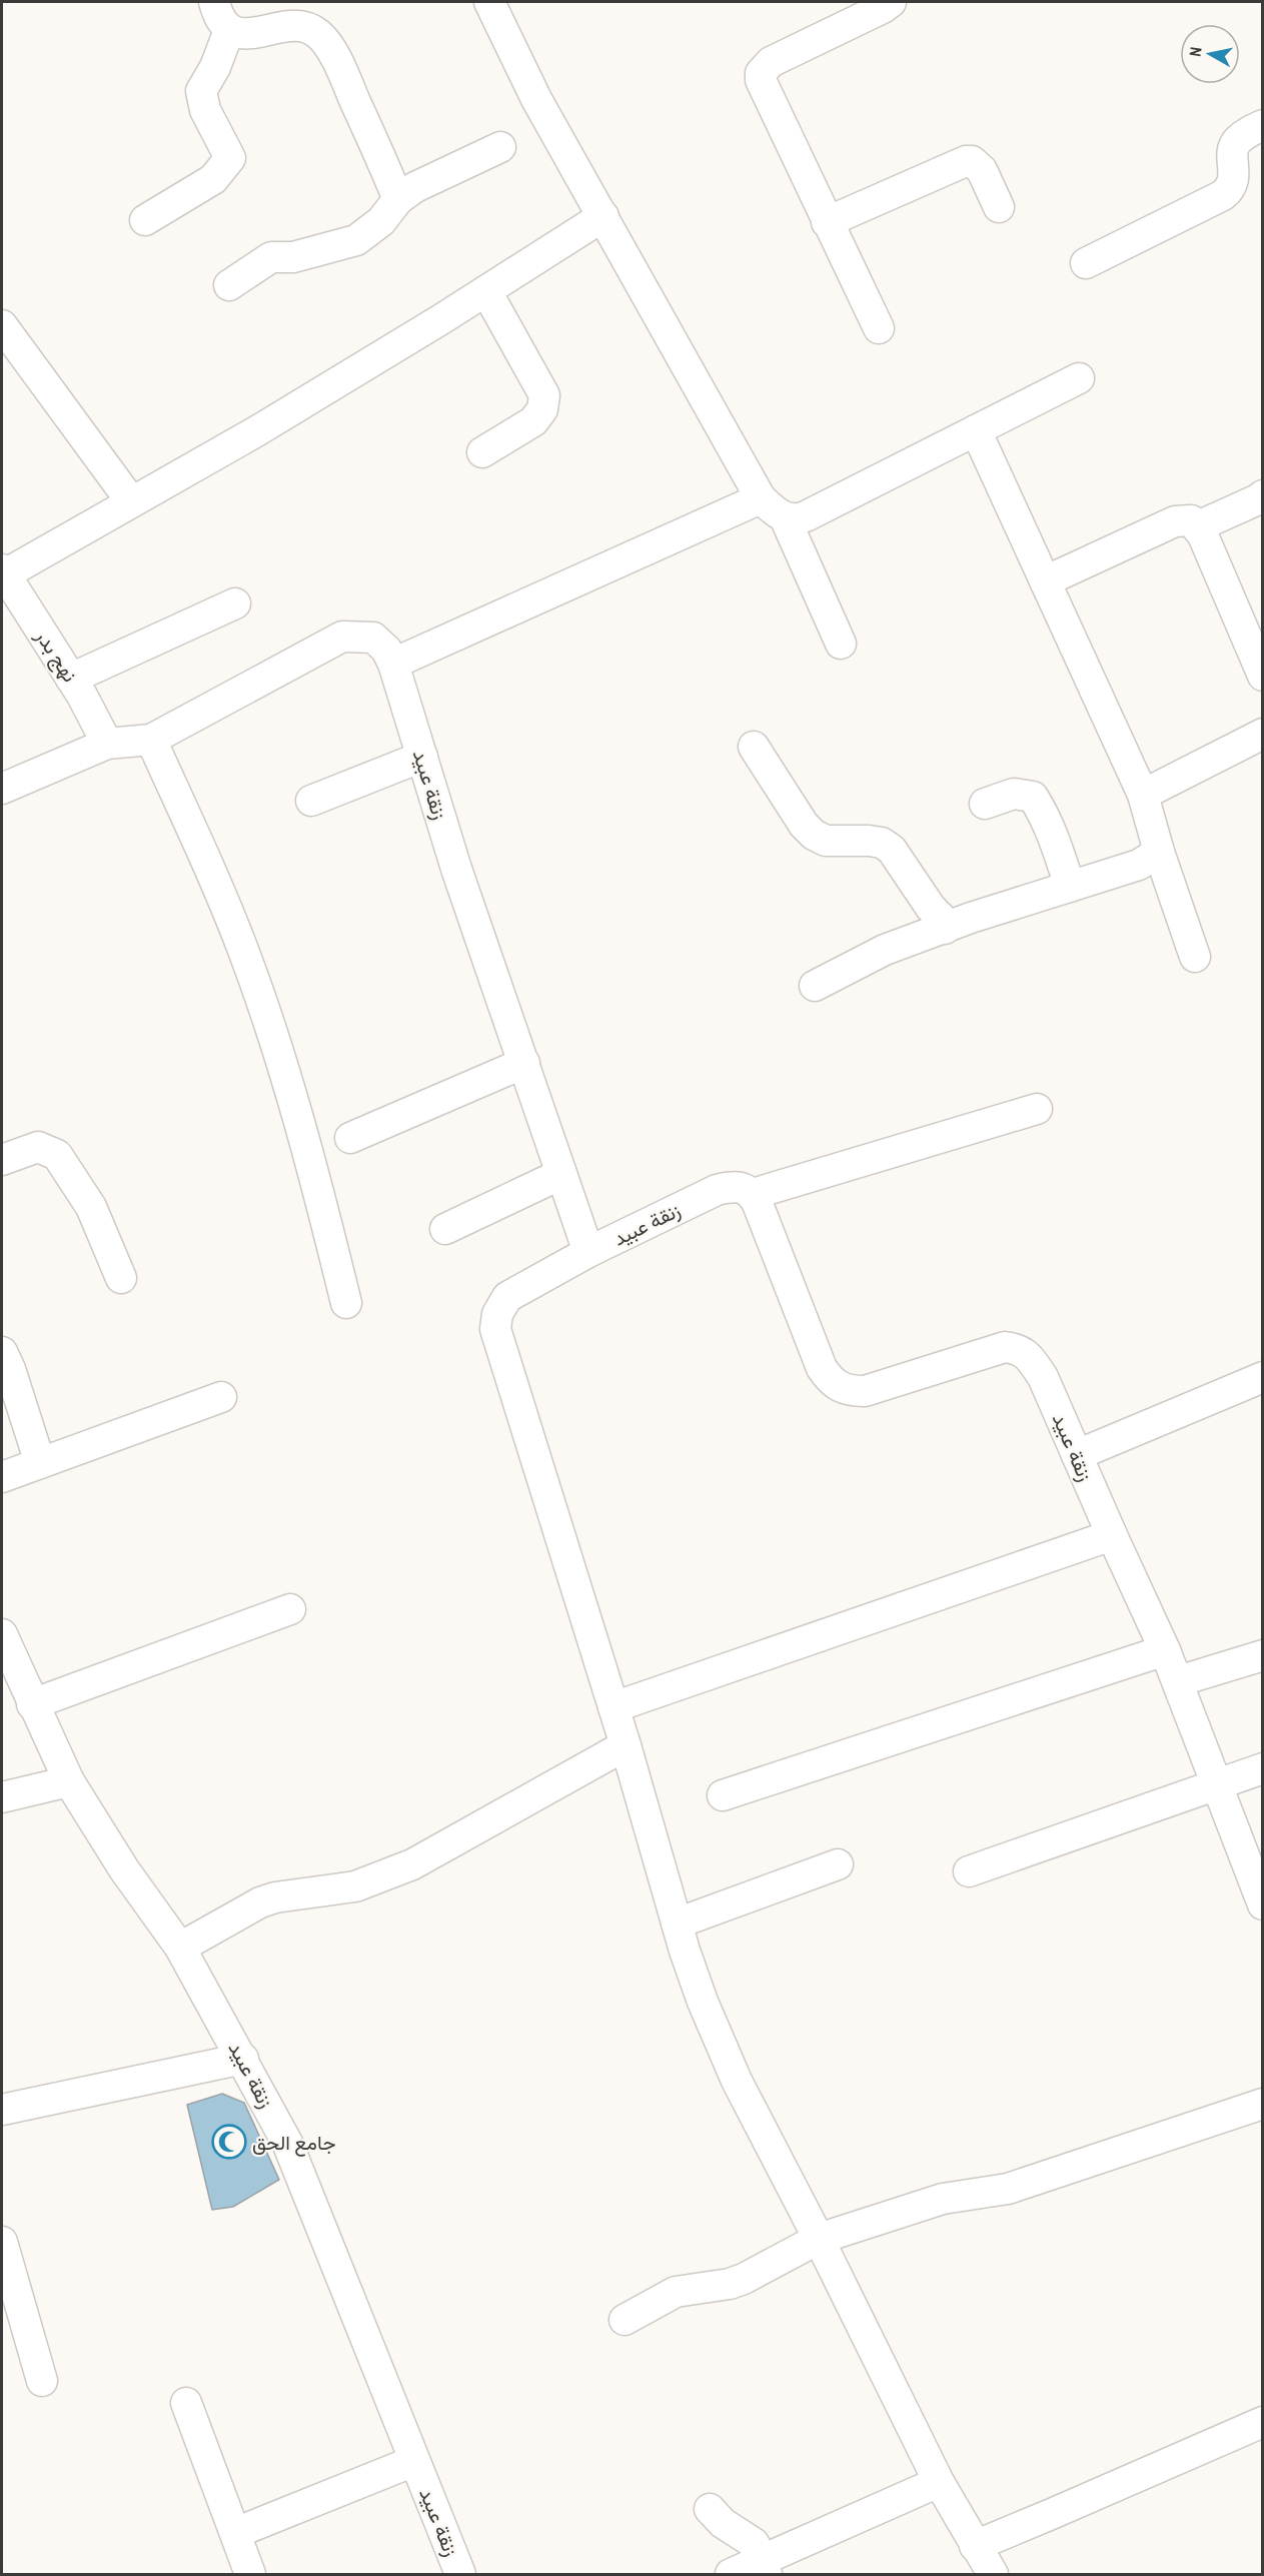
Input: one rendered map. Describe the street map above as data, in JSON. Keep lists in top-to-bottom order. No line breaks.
{"streets":{"street":["نهج بدر","زنقة عبيد"]},"crossings":[["نهج بدر","زنقة عبيد"]],"places":{"mosque":["جامع الحق"]},"north":"left"}
